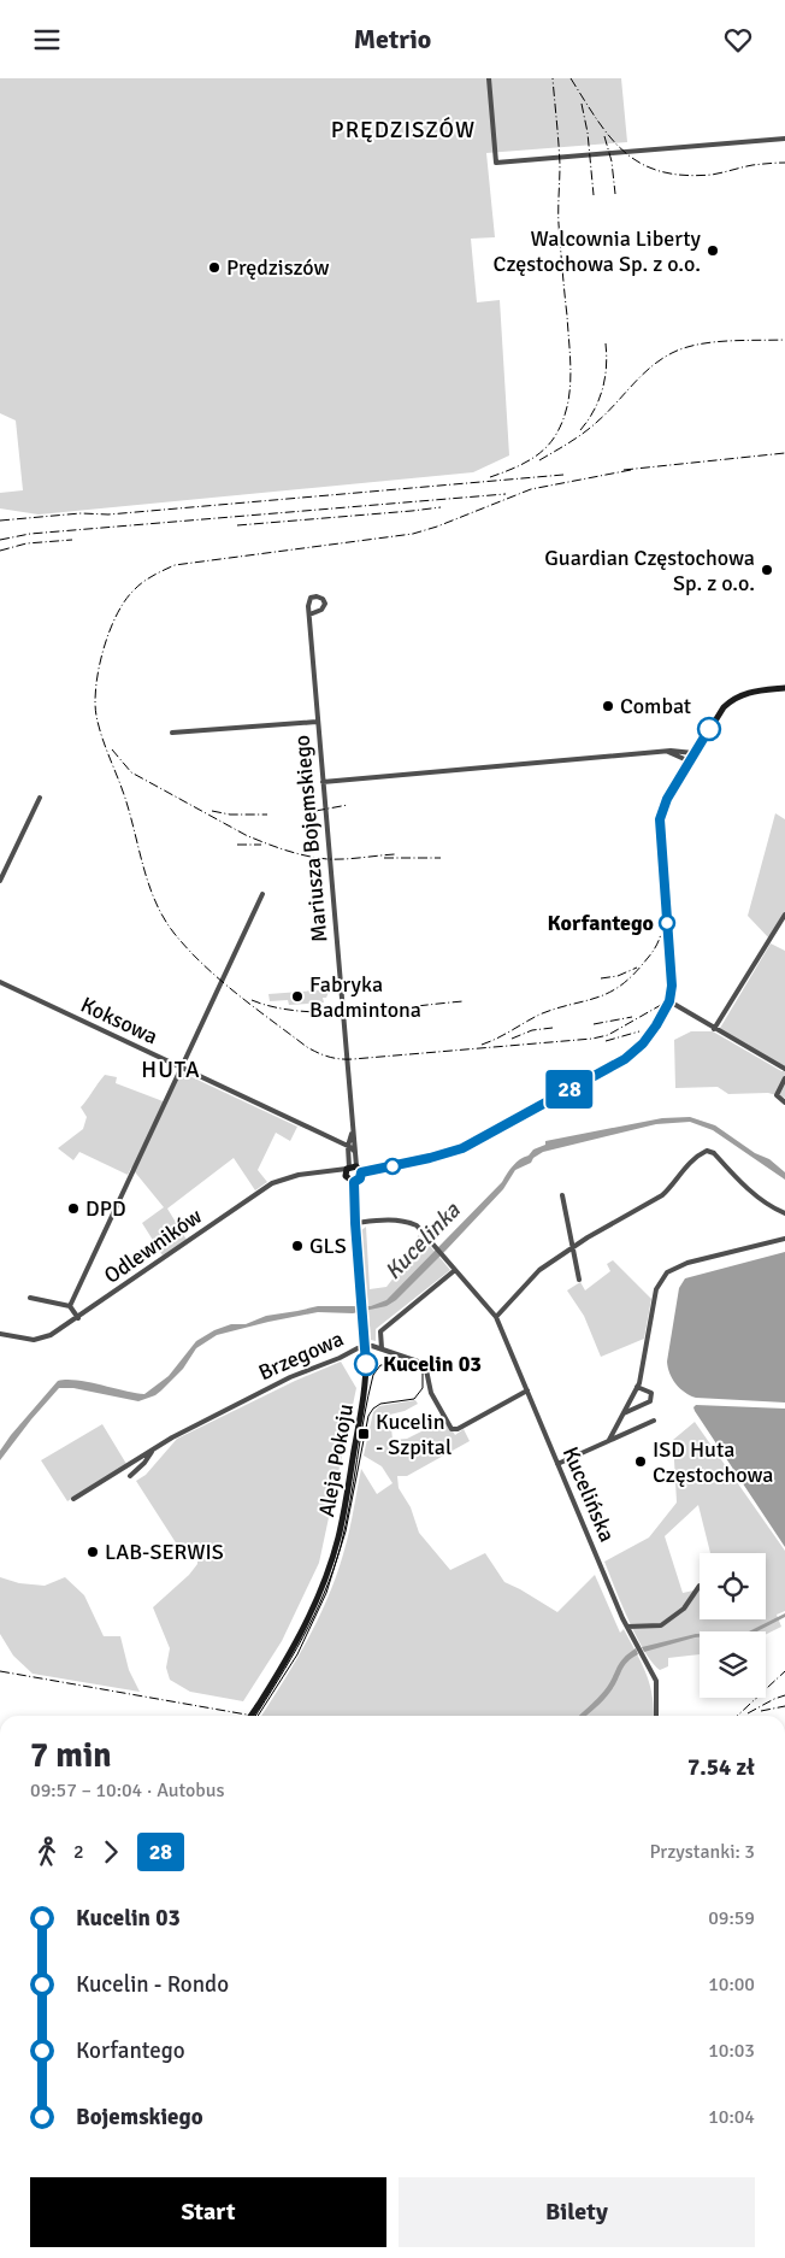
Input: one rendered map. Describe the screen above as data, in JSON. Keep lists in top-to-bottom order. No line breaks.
{"streets":{"street":["Mariusza Bojemskiego","Koksowa","Odlewników","Brzegowa","Aleja Pokoju","Kucelińska"]},"crossings":[["Mariusza Bojemskiego","Koksowa"],["Mariusza Bojemskiego","Odlewników"],["Brzegowa","Aleja Pokoju"],["Brzegowa","Kucelińska"],["Aleja Pokoju","Kucelińska"]],"districts":["PRĘDZISZÓW","HUTA"],"water":["Kucelinka"],"places":{"other":["Walcownia Liberty Częstochowa Sp. z o.o.","Prędziszów","Guardian Częstochowa Sp. z o.o.","Combat","Korfantego","Fabryka Badmintona","DPD","GLS","Kucelin 03","ISD Huta Częstochowa","LAB-SERWIS"],"transit":["Kucelin - Szpital"]},"lines":["bus line 28"],"page":{"header":"Metrio","on_map":"28","heading":["7 min","09:57 – 10:04 · Autobus","7.54 zł"],"legs":["2","28","Przystanki: 3"],"list":[{"name":"Kucelin 03","value":"09:59"},{"name":"Kucelin - Rondo","value":"10:00"},{"name":"Korfantego","value":"10:03"},{"name":"Bojemskiego","value":"10:04"}],"buttons":["Start","Bilety"]}}
